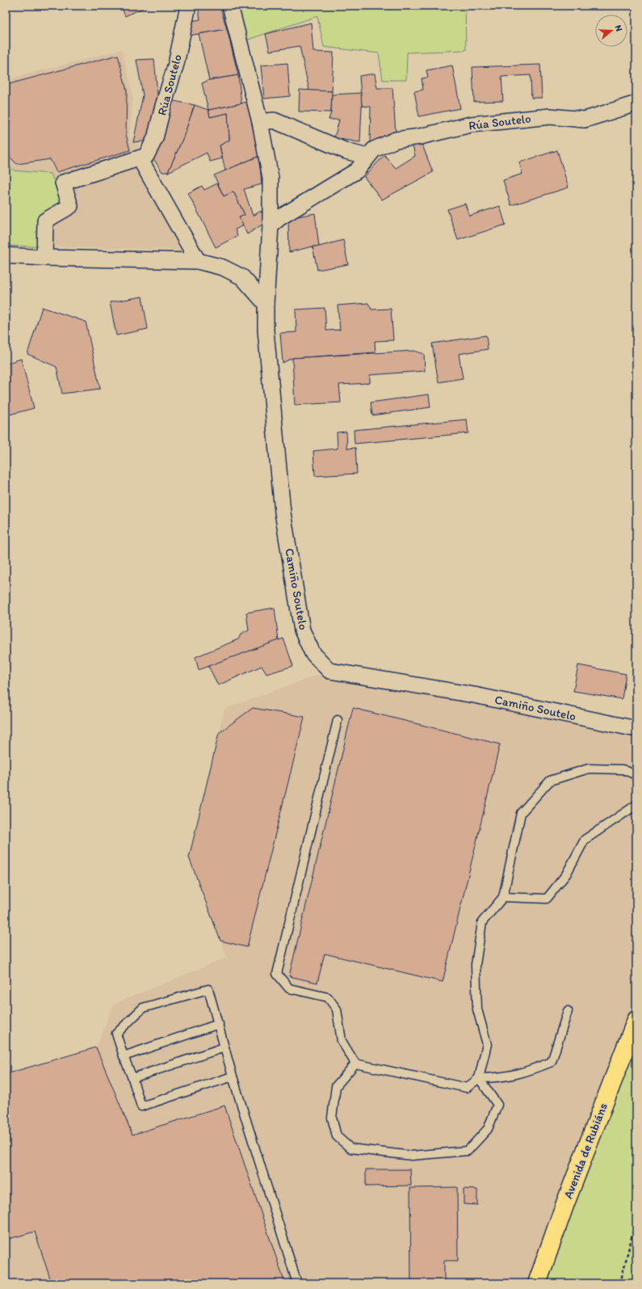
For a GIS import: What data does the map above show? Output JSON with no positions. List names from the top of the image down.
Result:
{
  "streets": {
    "main road": ["Avenida de Rubiáns"],
    "street": ["Rúa Soutelo", "Camiño Soutelo"]
  },
  "north": "right"
}
